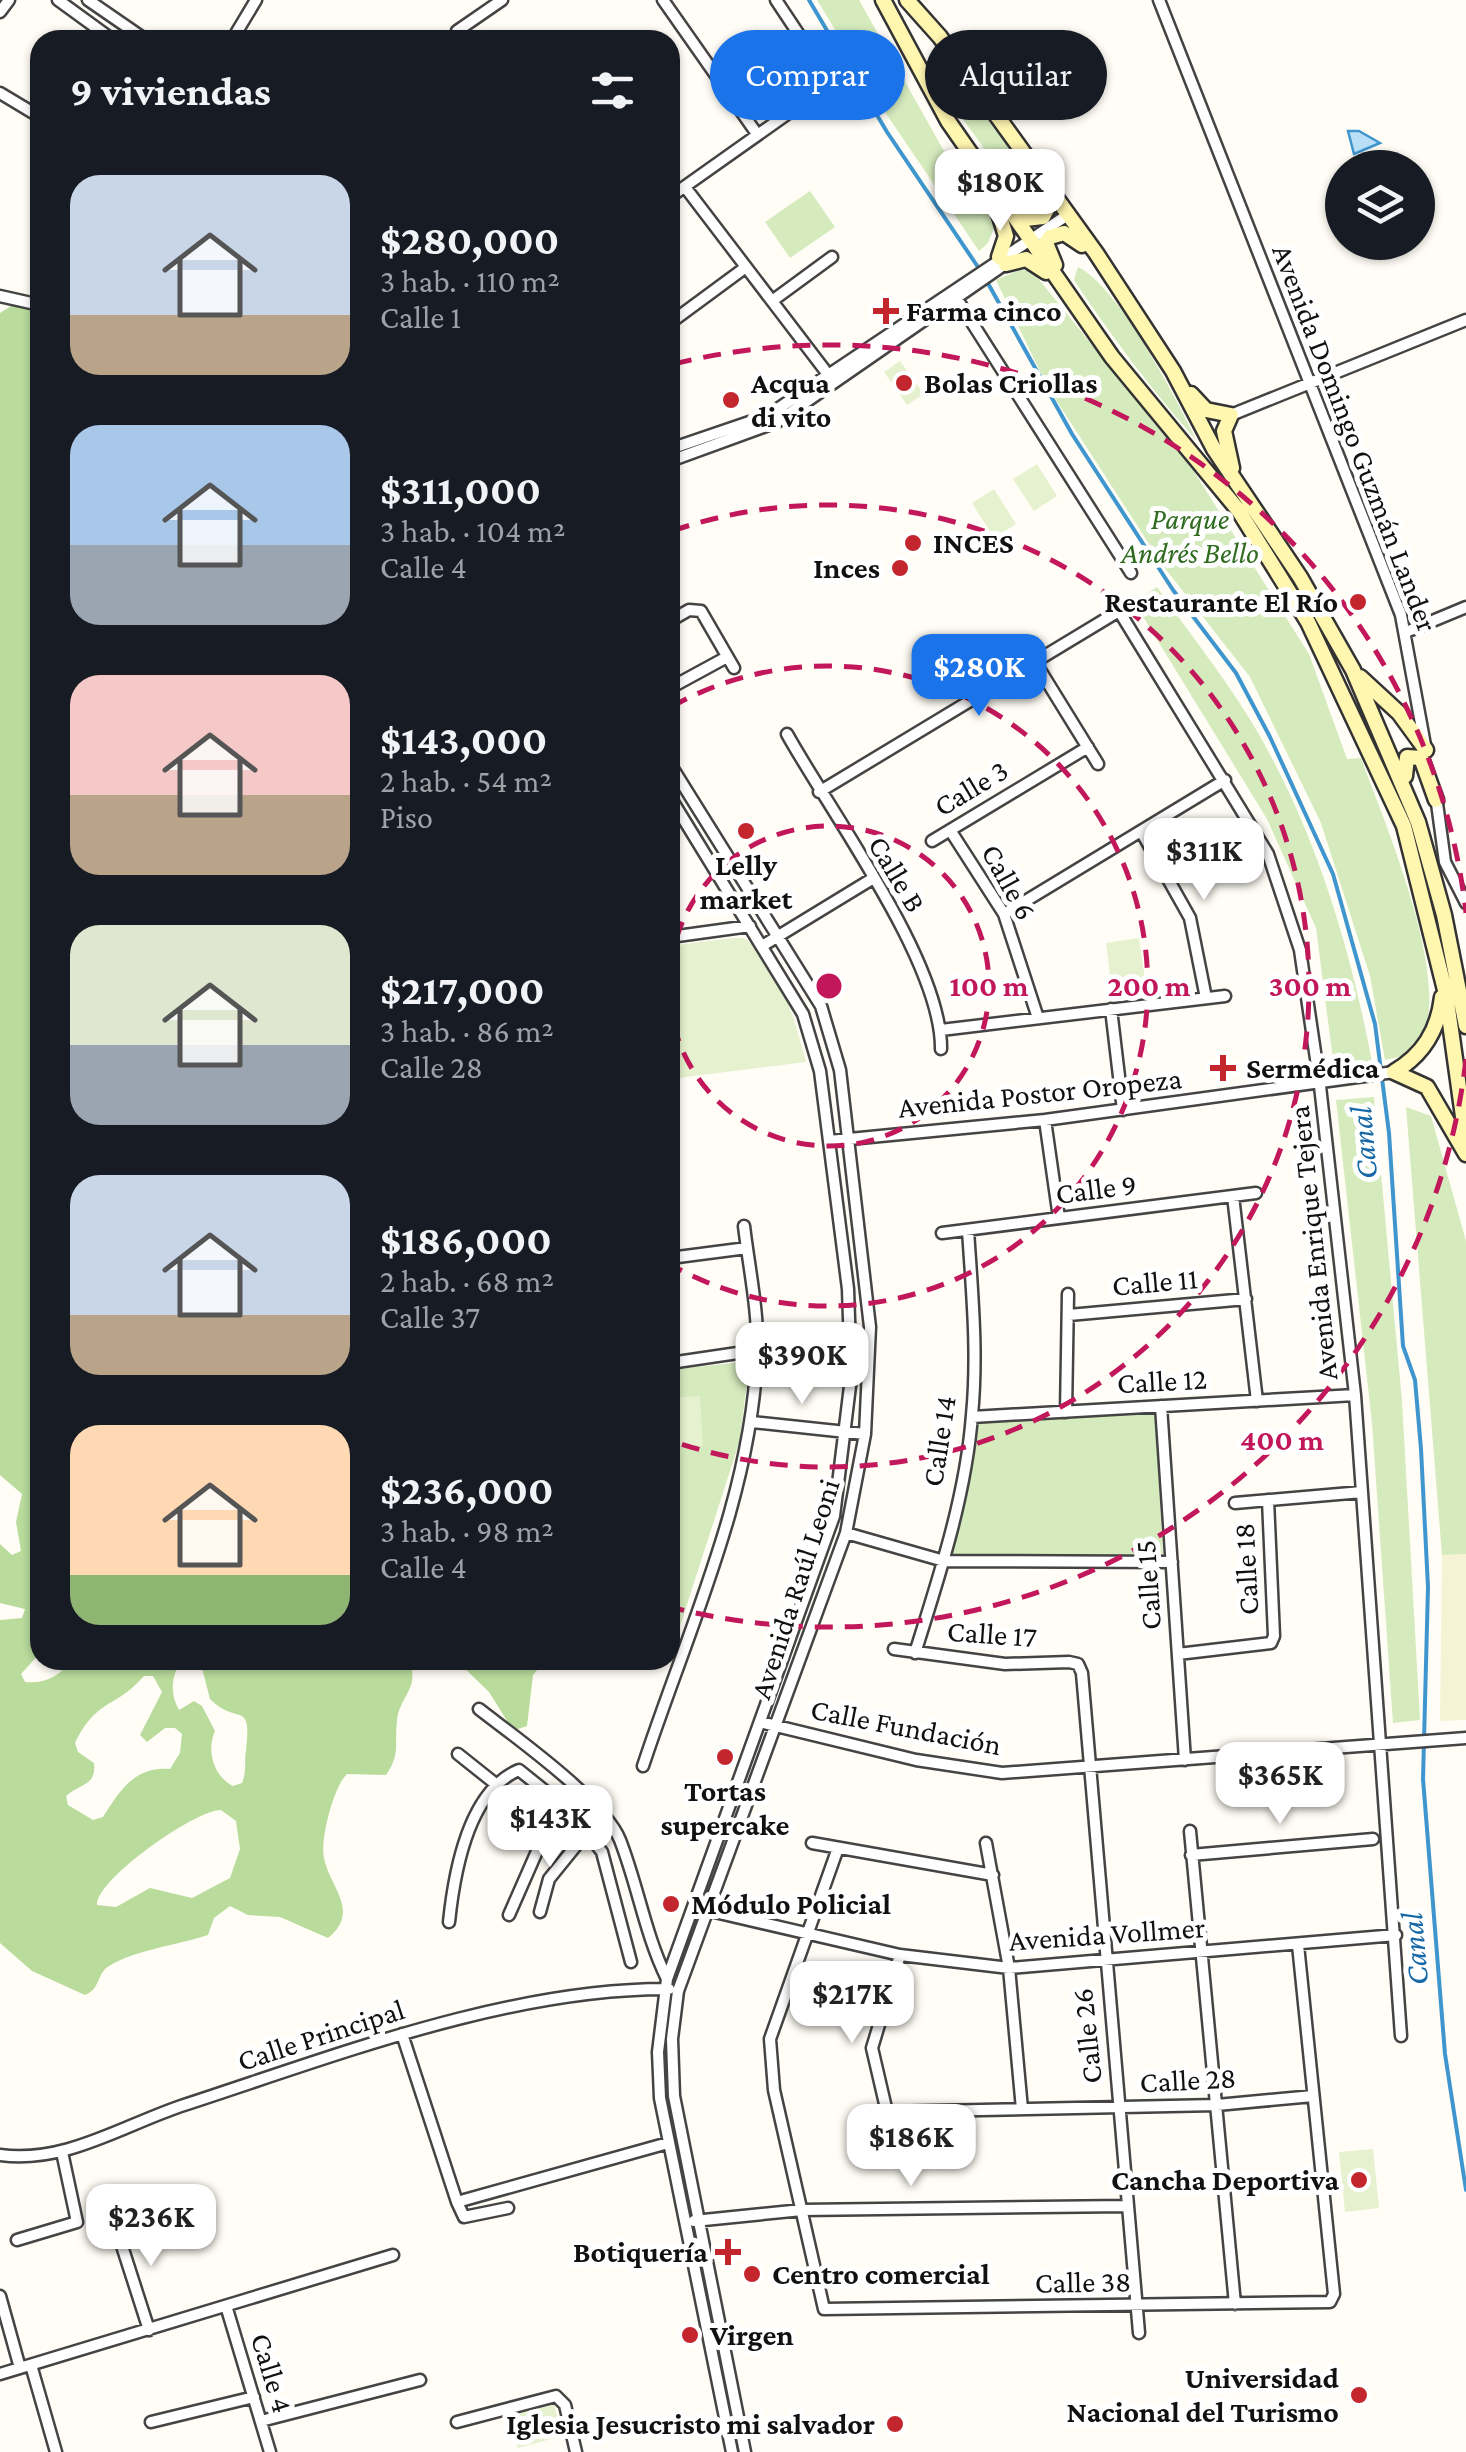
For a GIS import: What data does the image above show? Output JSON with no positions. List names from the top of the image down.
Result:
{
  "streets": {
    "street": [
      "Avenida Domingo Guzmán Lander",
      "Calle 3",
      "Calle B",
      "Calle 6",
      "Avenida Postor Oropeza",
      "Calle 9",
      "Avenida Enrique Tejera",
      "Calle 11",
      "Calle 12",
      "Calle 14",
      "Calle 18",
      "Calle 15",
      "Avenida Raúl Leoni",
      "Calle 17",
      "Calle Fundación",
      "Avenida Vollmer",
      "Calle Principal",
      "Calle 26",
      "Calle 28",
      "Calle 38",
      "Calle 4"
    ]
  },
  "crossings": [
    ["Calle 3", "Calle 6"],
    ["Avenida Postor Oropeza", "Avenida Enrique Tejera"],
    ["Avenida Postor Oropeza", "Avenida Raúl Leoni"],
    ["Calle 9", "Calle 14"],
    ["Avenida Enrique Tejera", "Calle 12"],
    ["Avenida Enrique Tejera", "Calle Fundación"],
    ["Avenida Enrique Tejera", "Avenida Vollmer"],
    ["Calle 12", "Calle 14"],
    ["Calle 12", "Calle 15"],
    ["Calle 14", "Calle 17"],
    ["Calle 18", "Calle 15"],
    ["Calle 15", "Calle Fundación"],
    ["Avenida Raúl Leoni", "Calle Fundación"],
    ["Avenida Raúl Leoni", "Avenida Vollmer"],
    ["Avenida Raúl Leoni", "Calle Principal"],
    ["Calle 17", "Calle 26"],
    ["Calle Fundación", "Calle 26"],
    ["Avenida Vollmer", "Calle 26"],
    ["Calle 26", "Calle 28"],
    ["Calle 26", "Calle 38"],
    ["Calle 28", "Calle 38"]
  ],
  "water": ["Canal"],
  "parks": ["Parque Andrés Bello"],
  "places": {
    "health": ["Farma cinco", "Sermédica", "Botiquería"],
    "other": [
      "Bolas Criollas",
      "Acqua di vito",
      "INCES",
      "Inces",
      "Restaurante El Río",
      "Lelly market",
      "Tortas supercake",
      "Módulo Policial",
      "Cancha Deportiva",
      "Centro comercial",
      "Virgen",
      "Universidad Nacional del Turismo",
      "Iglesia Jesucristo mi salvador"
    ]
  },
  "page": {
    "chip": ["Comprar", "Alquilar"],
    "heading": "9 viviendas",
    "price": [
      "$180K",
      "$280K",
      "$311K",
      "$390K",
      "$365K",
      "$143K",
      "$217K",
      "$186K",
      "$236K"
    ],
    "list": [
      {
        "name": "$280,000",
        "note": "3 hab. · 110 m² · Calle 1"
      },
      {
        "name": "$311,000",
        "note": "3 hab. · 104 m² · Calle 4"
      },
      {
        "name": "$143,000",
        "note": "2 hab. · 54 m² · Piso"
      },
      {
        "name": "$217,000",
        "note": "3 hab. · 86 m² · Calle 28"
      },
      {
        "name": "$186,000",
        "note": "2 hab. · 68 m² · Calle 37"
      },
      {
        "name": "$236,000",
        "note": "3 hab. · 98 m² · Calle 4"
      }
    ]
  },
  "rings": [
    "100 m",
    "200 m",
    "300 m",
    "400 m"
  ]
}
